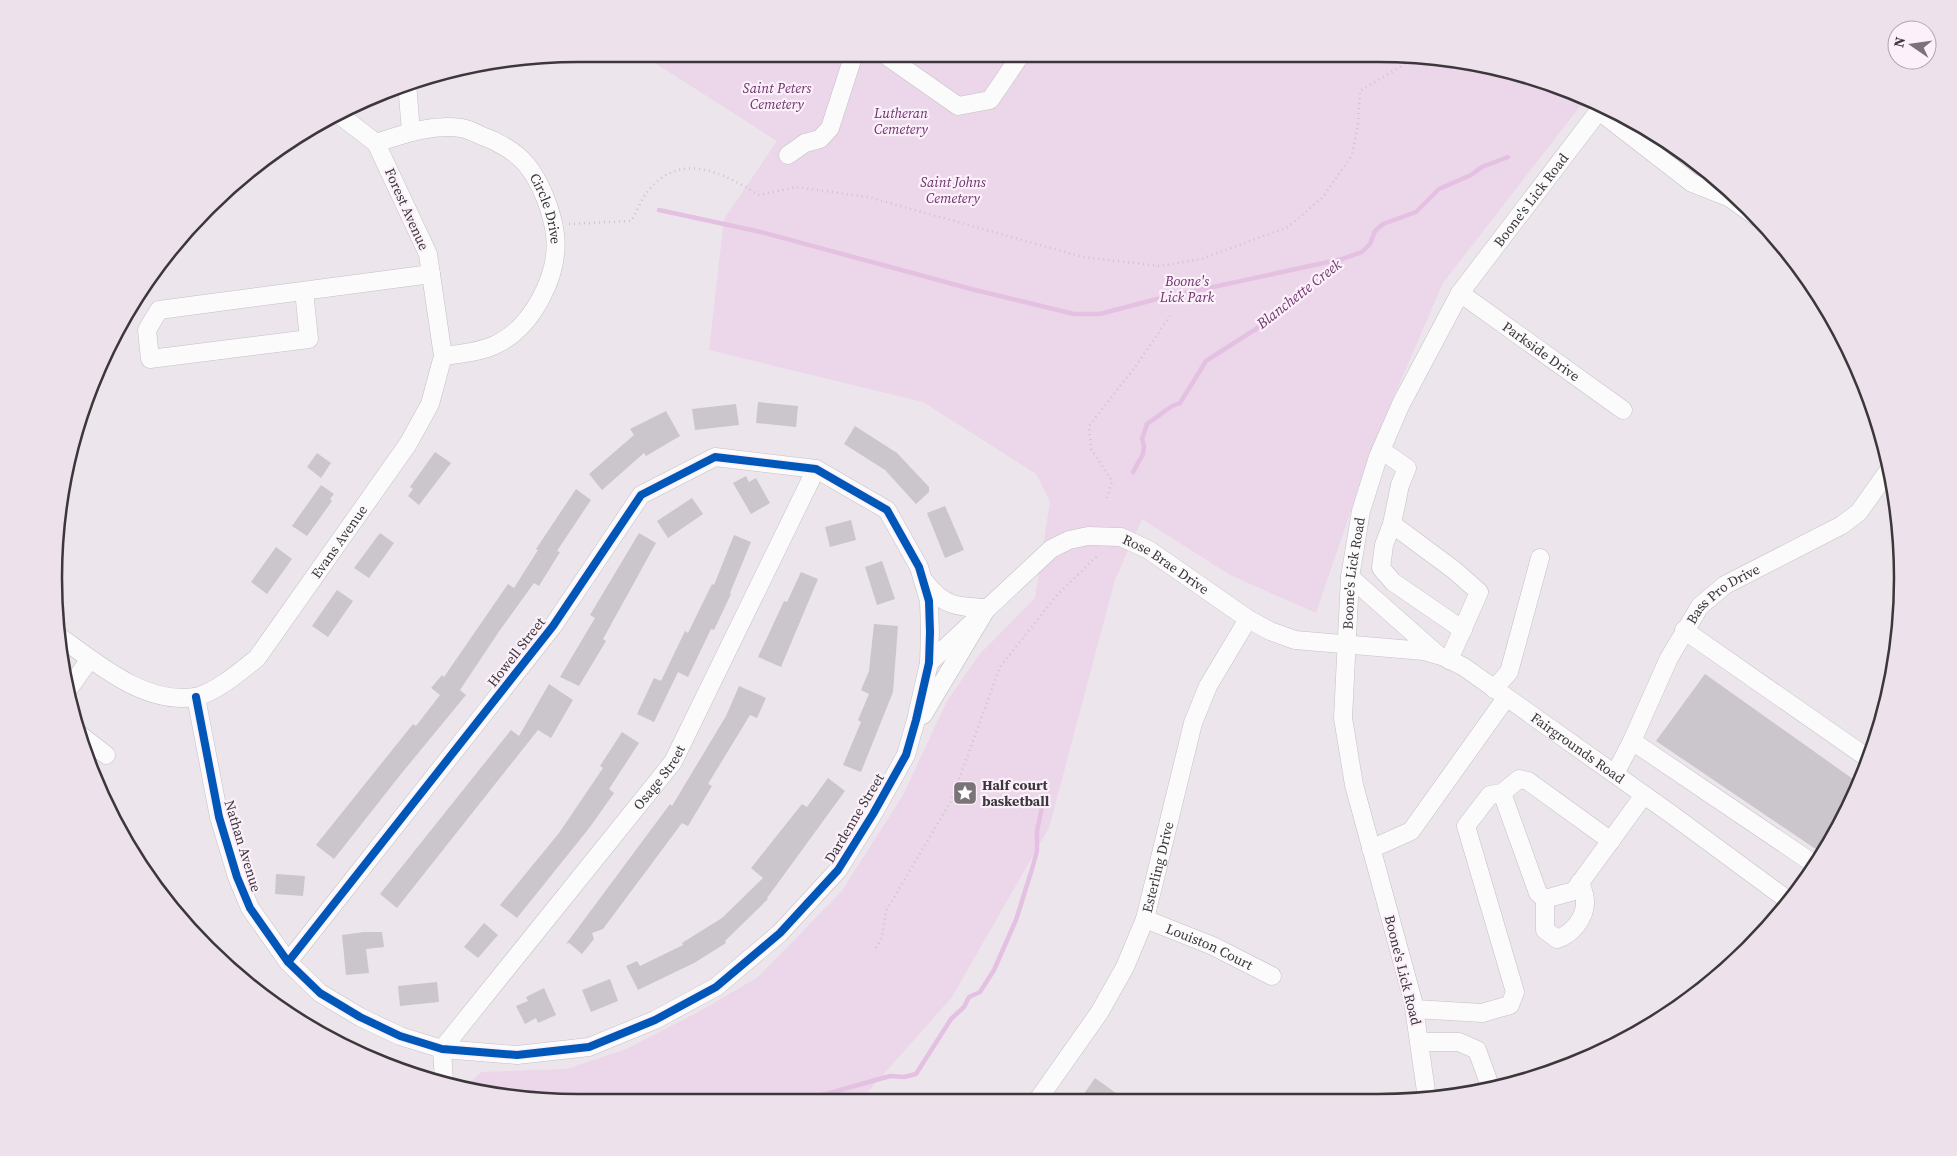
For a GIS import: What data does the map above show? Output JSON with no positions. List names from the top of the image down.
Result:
{
  "streets": {
    "street": [
      "Boone's Lick Road",
      "Forest Avenue",
      "Circle Drive",
      "Parkside Drive",
      "Evans Avenue",
      "Rose Brae Drive",
      "Bass Pro Drive",
      "Howell Street",
      "Fairgrounds Road",
      "Osage Street",
      "Dardenne Street",
      "Nathan Avenue",
      "Esterling Drive",
      "Louiston Court"
    ]
  },
  "crossings": [
    ["Boone's Lick Road", "Parkside Drive"],
    ["Boone's Lick Road", "Rose Brae Drive"],
    ["Boone's Lick Road", "Fairgrounds Road"],
    ["Forest Avenue", "Circle Drive"],
    ["Forest Avenue", "Evans Avenue"],
    ["Circle Drive", "Evans Avenue"],
    ["Evans Avenue", "Nathan Avenue"],
    ["Rose Brae Drive", "Fairgrounds Road"],
    ["Rose Brae Drive", "Dardenne Street"],
    ["Rose Brae Drive", "Esterling Drive"],
    ["Bass Pro Drive", "Fairgrounds Road"],
    ["Howell Street", "Osage Street"],
    ["Howell Street", "Dardenne Street"],
    ["Howell Street", "Nathan Avenue"],
    ["Osage Street", "Dardenne Street"],
    ["Osage Street", "Nathan Avenue"],
    ["Dardenne Street", "Nathan Avenue"],
    ["Esterling Drive", "Louiston Court"]
  ],
  "water": ["Blanchette Creek"],
  "parks": [
    "Saint Peters Cemetery",
    "Lutheran Cemetery",
    "Saint Johns Cemetery",
    "Boone's Lick Park"
  ],
  "places": {
    "place": ["Half court basketball"]
  },
  "north": "left"
}
